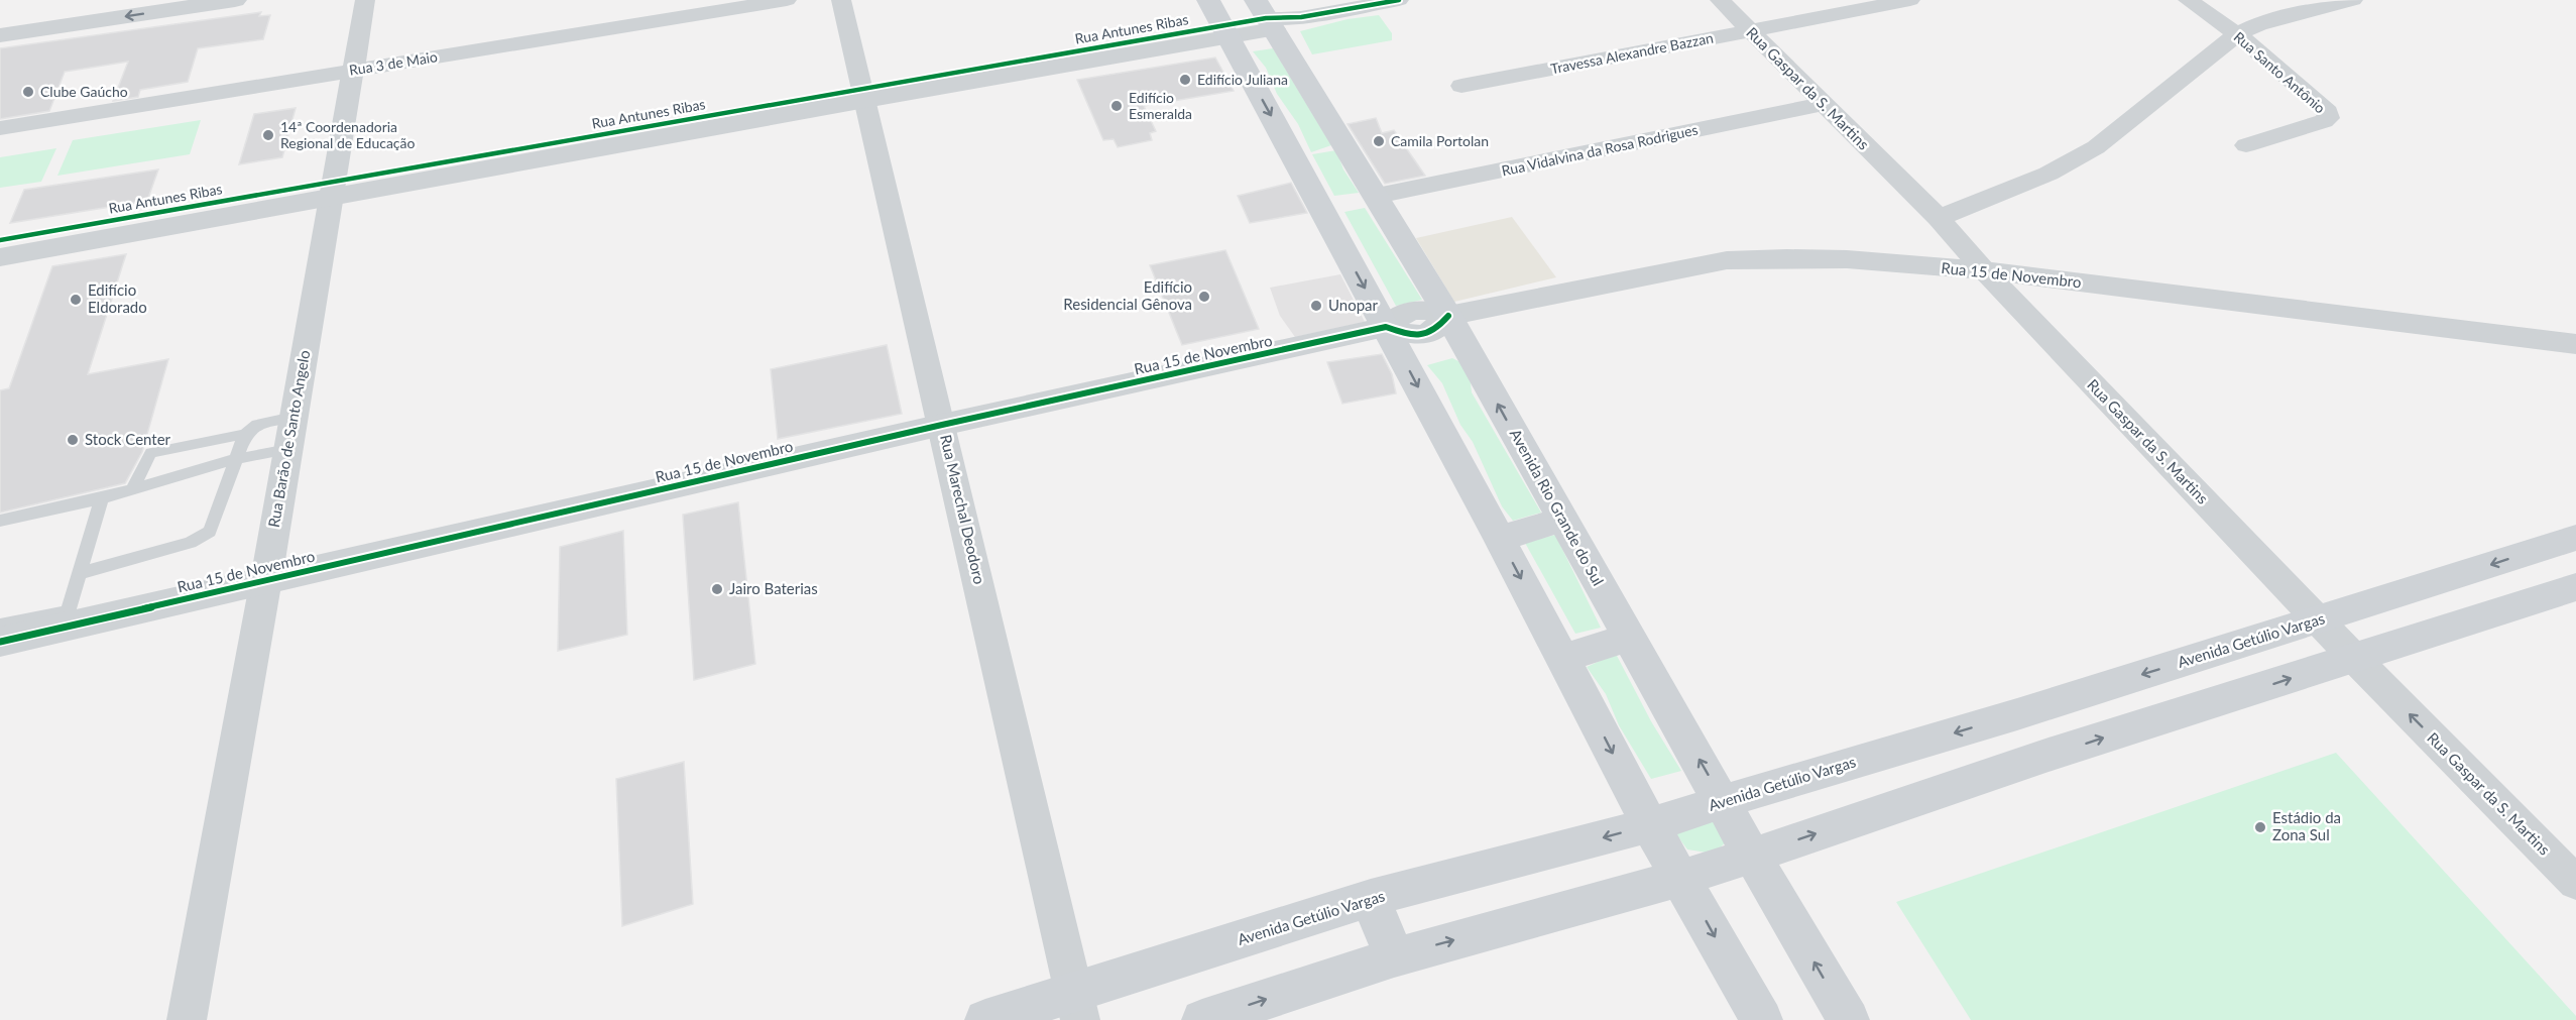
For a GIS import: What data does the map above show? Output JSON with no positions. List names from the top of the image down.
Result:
{
  "streets": {
    "main road": ["Avenida Rio Grande do Sul", "Avenida Getúlio Vargas"],
    "street": [
      "Rua Antunes Ribas",
      "Travessa Alexandre Bazzan",
      "Rua 3 de Maio",
      "Rua Santo Antônio",
      "Rua Gaspar da S. Martins",
      "Rua Vidalvina da Rosa Rodrigues",
      "Rua 15 de Novembro",
      "Rua Barão de Santo Angelo",
      "Rua Marechal Deodoro"
    ]
  },
  "crossings": [
    ["Rua Antunes Ribas", "Rua Barão de Santo Angelo"],
    ["Rua Antunes Ribas", "Avenida Rio Grande do Sul"],
    ["Rua Antunes Ribas", "Rua Marechal Deodoro"],
    ["Travessa Alexandre Bazzan", "Rua Gaspar da S. Martins"],
    ["Rua 3 de Maio", "Rua Barão de Santo Angelo"],
    ["Rua Gaspar da S. Martins", "Rua Vidalvina da Rosa Rodrigues"],
    ["Rua Gaspar da S. Martins", "Rua 15 de Novembro"],
    ["Rua Gaspar da S. Martins", "Avenida Getúlio Vargas"],
    ["Rua Vidalvina da Rosa Rodrigues", "Avenida Rio Grande do Sul"],
    ["Rua 15 de Novembro", "Rua Barão de Santo Angelo"],
    ["Rua 15 de Novembro", "Avenida Rio Grande do Sul"],
    ["Rua 15 de Novembro", "Rua Marechal Deodoro"],
    ["Avenida Rio Grande do Sul", "Avenida Getúlio Vargas"],
    ["Rua Marechal Deodoro", "Avenida Getúlio Vargas"]
  ],
  "places": [
    "Edifício Juliana",
    "Clube Gaúcho",
    "Edifício Esmeralda",
    "14ª Coordenadoria Regional de Educação",
    "Camila Portolan",
    "Edifício Residencial Gênova",
    "Edifício Eldorado",
    "Unopar",
    "Stock Center",
    "Jairo Baterias",
    "Estádio da Zona Sul"
  ]
}
